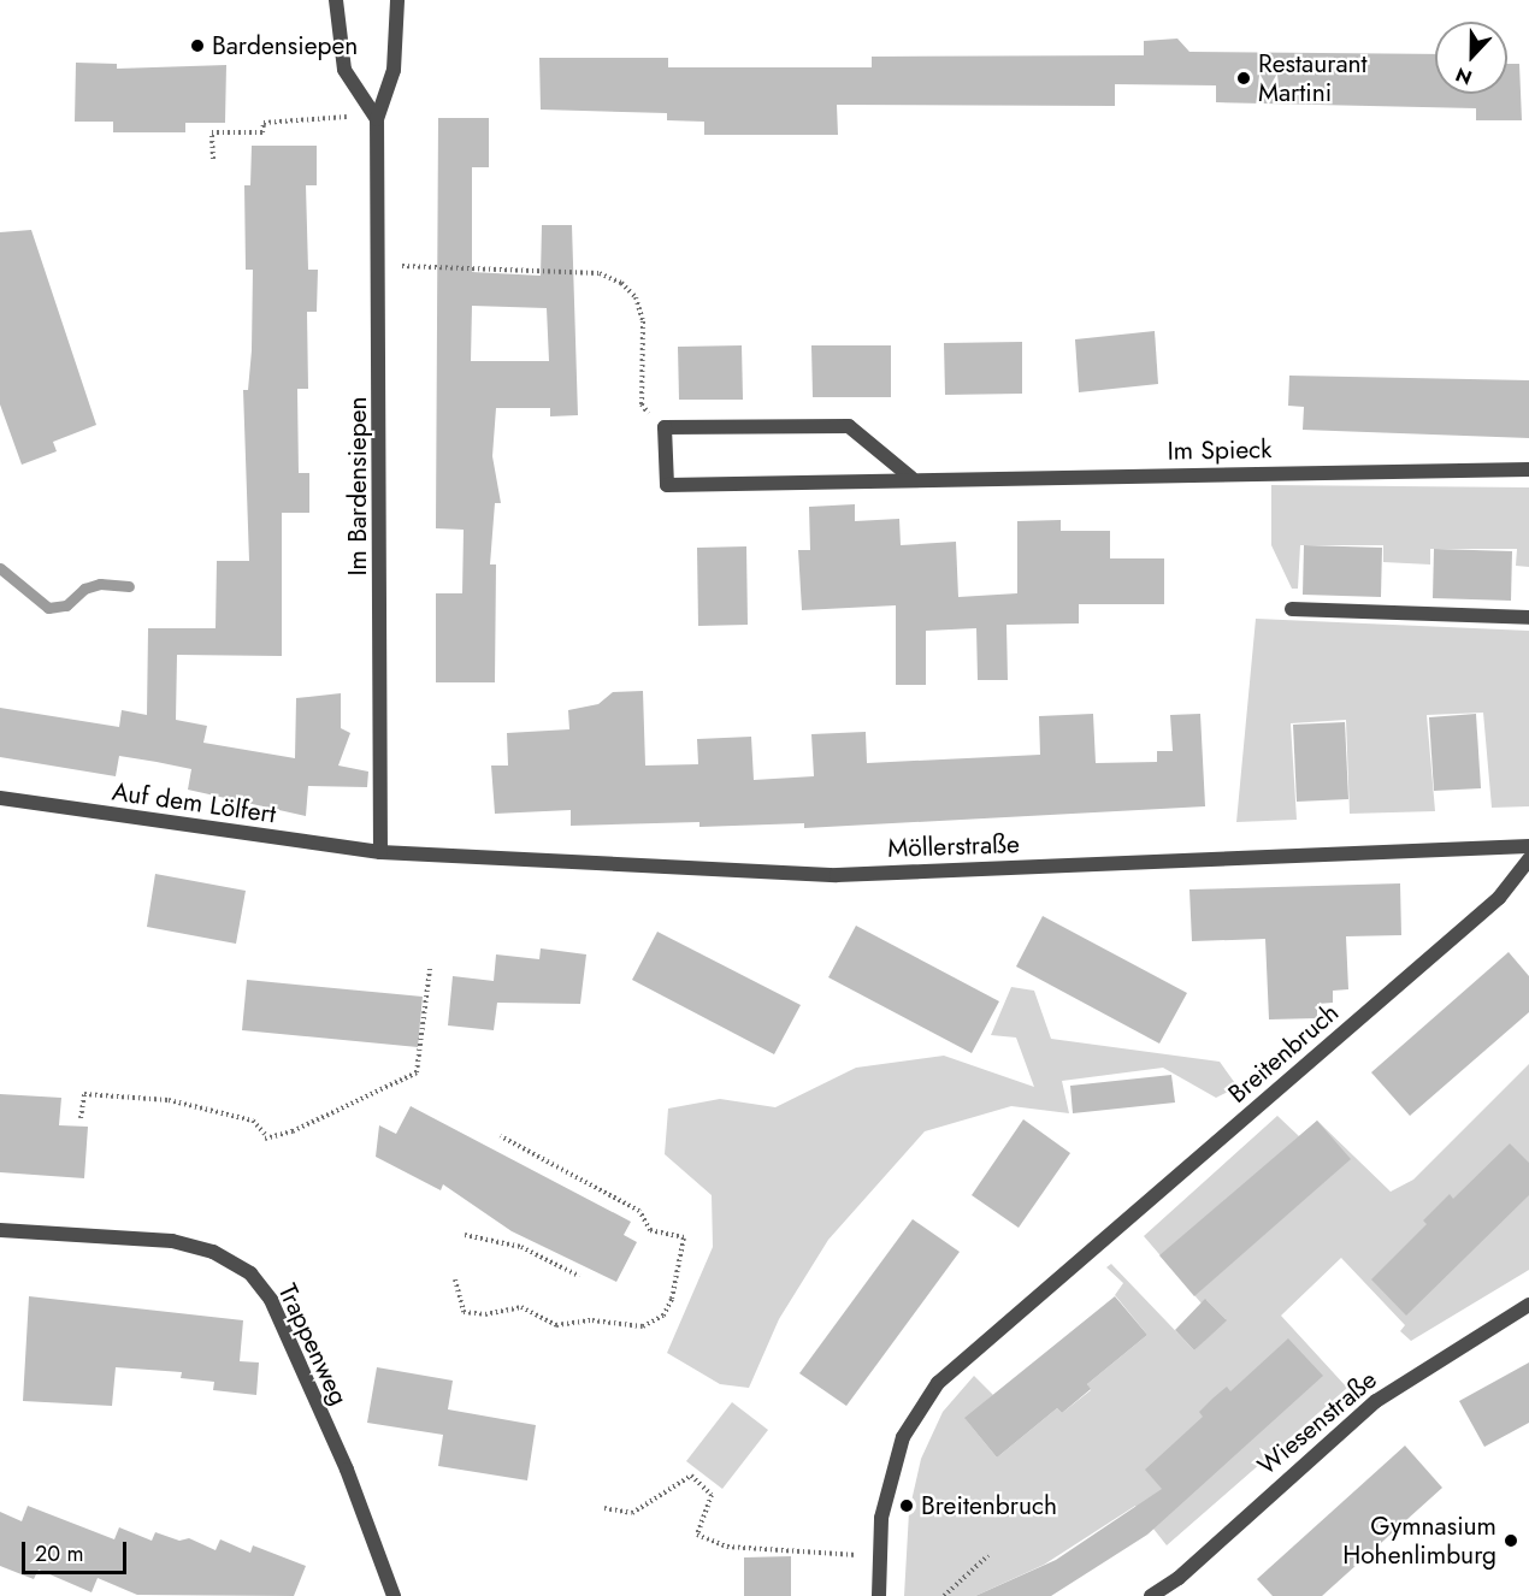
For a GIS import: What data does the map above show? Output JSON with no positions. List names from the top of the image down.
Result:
{
  "streets": {
    "street": [
      "Im Spieck",
      "Im Bardensiepen",
      "Auf dem Lölfert",
      "Möllerstraße",
      "Breitenbruch",
      "Trappenweg",
      "Wiesenstraße"
    ]
  },
  "crossings": [
    ["Im Bardensiepen", "Auf dem Lölfert"],
    ["Im Bardensiepen", "Möllerstraße"],
    ["Auf dem Lölfert", "Möllerstraße"]
  ],
  "places": [
    "Bardensiepen",
    "Restaurant Martini",
    "Breitenbruch",
    "Gymnasium Hohenlimburg"
  ],
  "scale_bar": "20 m",
  "north": "bottom"
}
